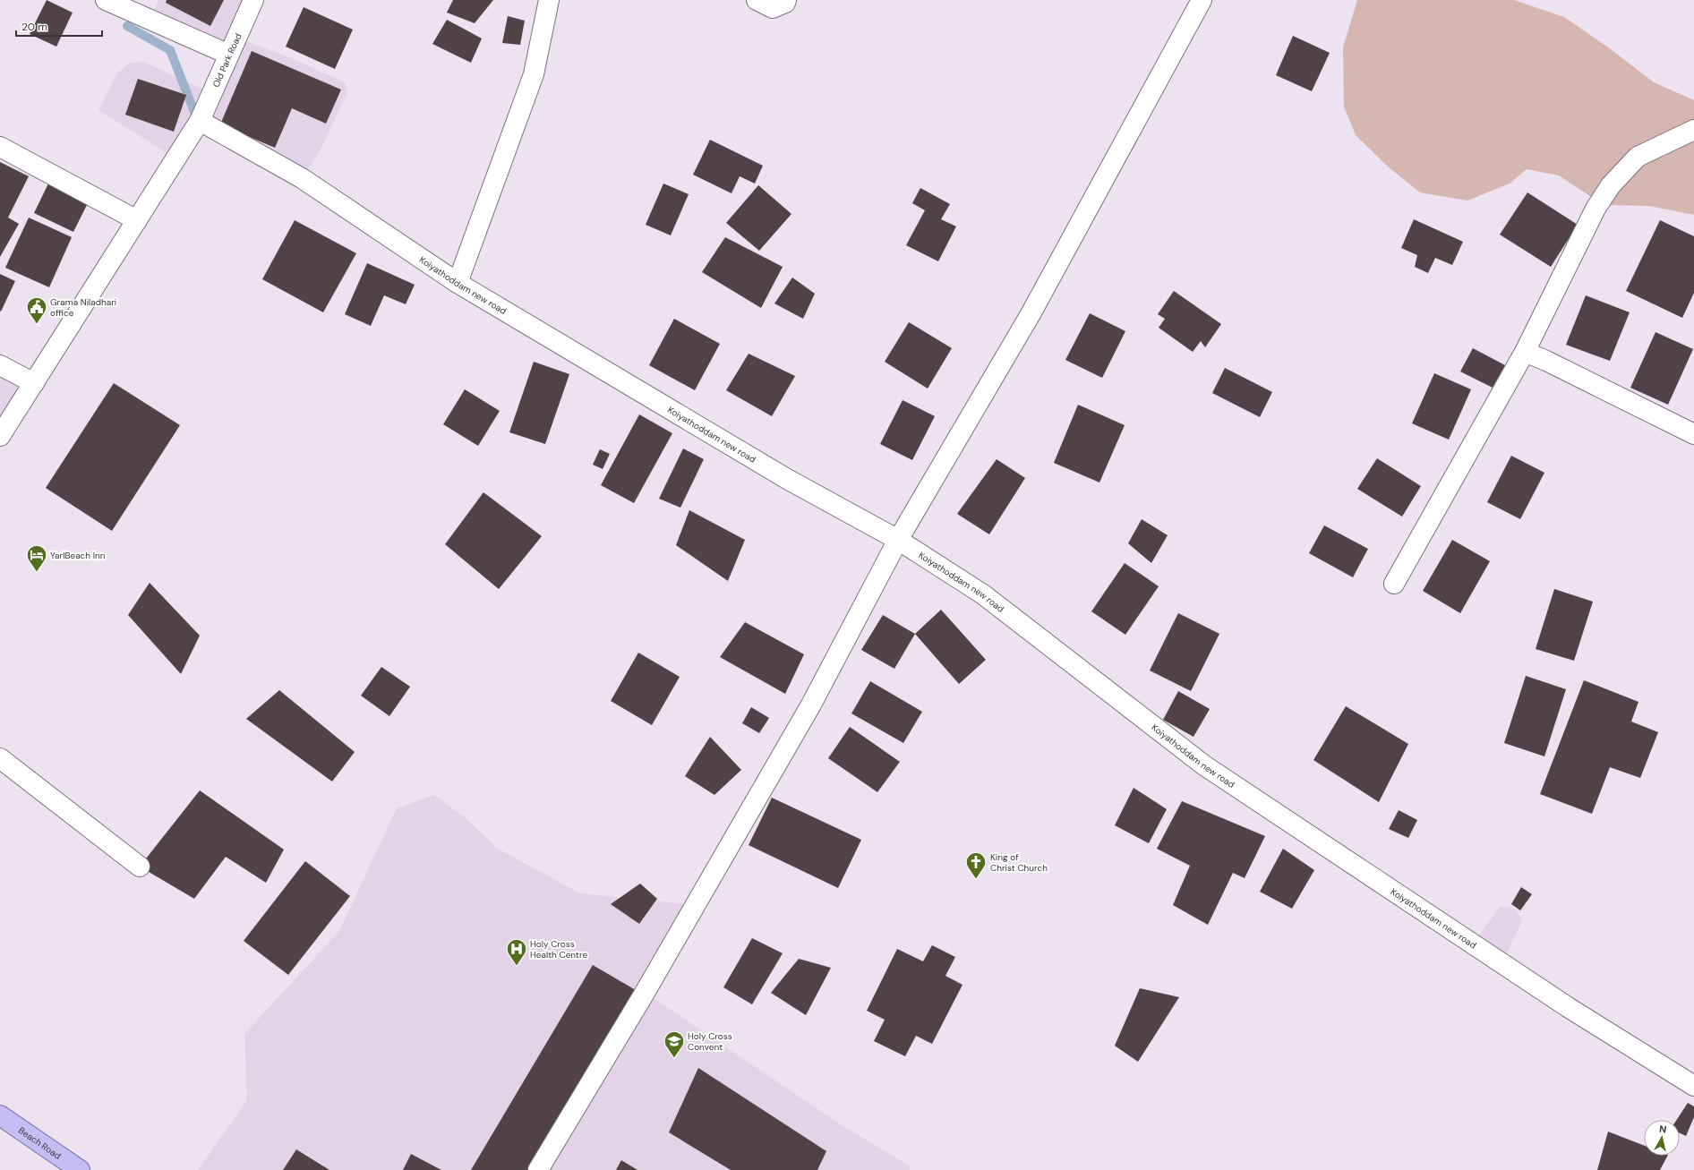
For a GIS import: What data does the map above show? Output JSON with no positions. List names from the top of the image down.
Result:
{
  "streets": {
    "main road": ["Beach Road"],
    "street": ["Old Park Road", "Koiyathoddam new road"]
  },
  "crossings": [
    ["Old Park Road", "Koiyathoddam new road"]
  ],
  "places": {
    "public building": ["Grama Niladhari office"],
    "hotel": ["YarlBeach Inn"],
    "church": ["King of Christ Church"],
    "hospital": ["Holy Cross Health Centre"],
    "school or university": ["Holy Cross Convent"]
  },
  "scale_bar": "20 m",
  "north": "top"
}
